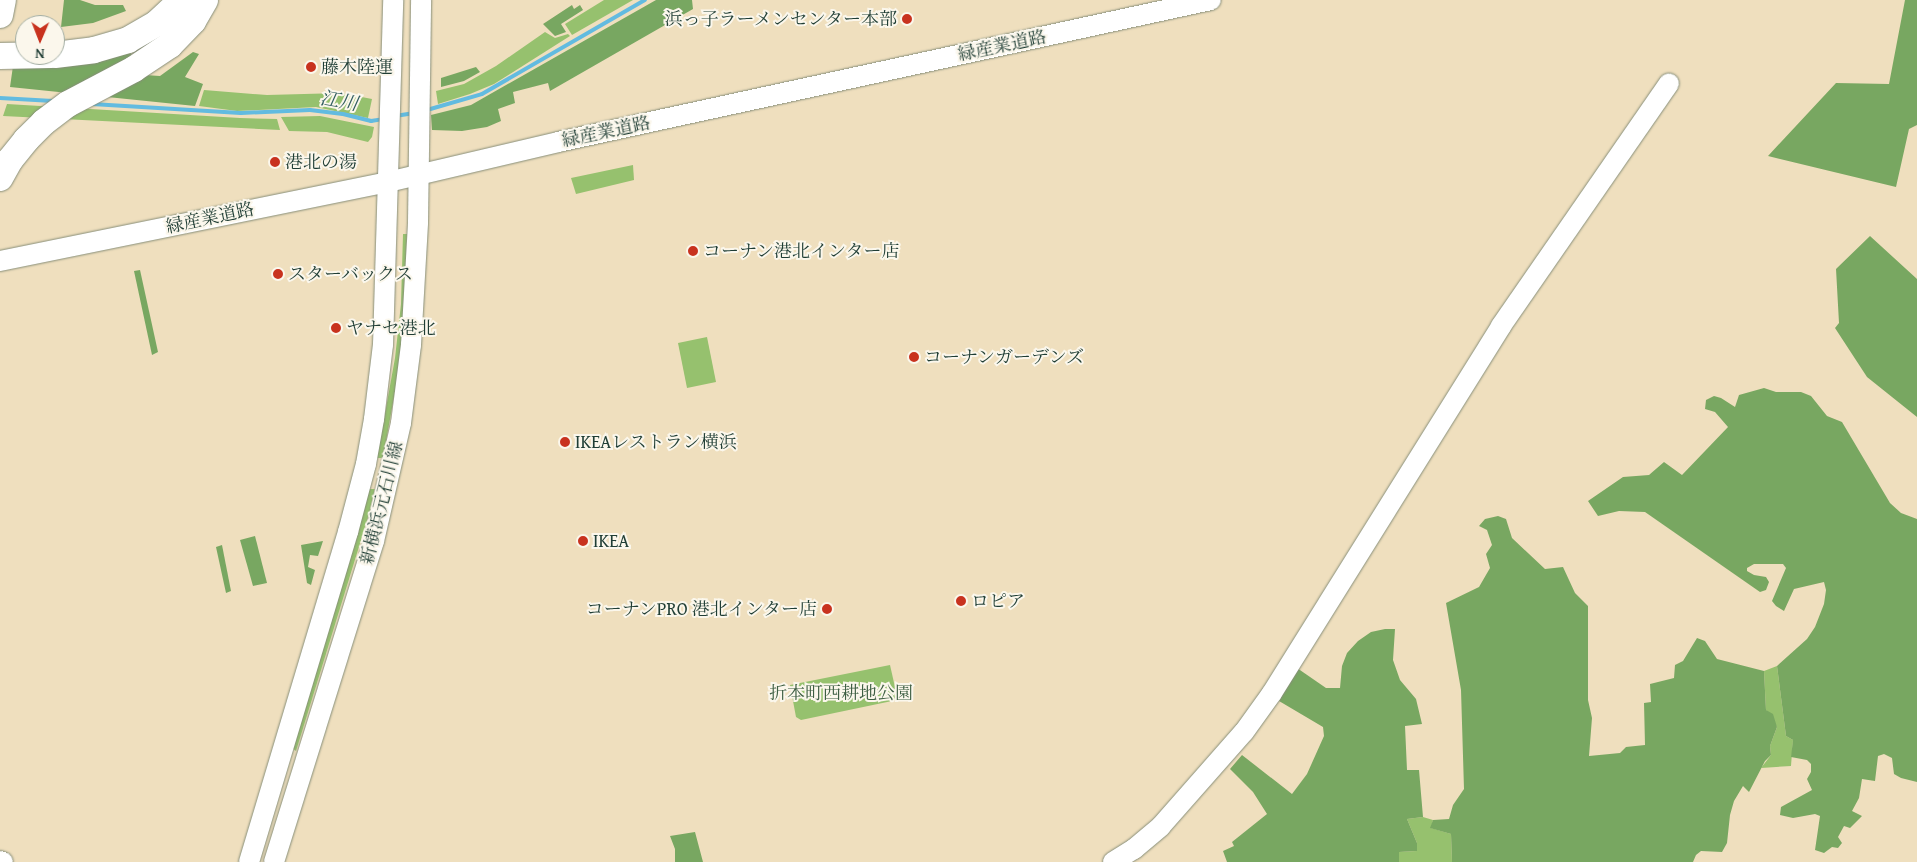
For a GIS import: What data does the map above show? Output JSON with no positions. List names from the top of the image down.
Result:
{
  "streets": {
    "street": ["緑産業道路", "新横浜元石川線"]
  },
  "crossings": [
    ["緑産業道路", "新横浜元石川線"]
  ],
  "water": ["江川"],
  "parks": ["折本町西耕地公園"],
  "places": [
    "浜っ子ラーメンセンター本部",
    "藤木陸運",
    "港北の湯",
    "コーナン港北インター店",
    "スターバックス",
    "ヤナセ港北",
    "コーナンガーデンズ",
    "IKEAレストラン横浜",
    "IKEA",
    "ロピア",
    "コーナンPRO 港北インター店"
  ],
  "north": "bottom"
}
